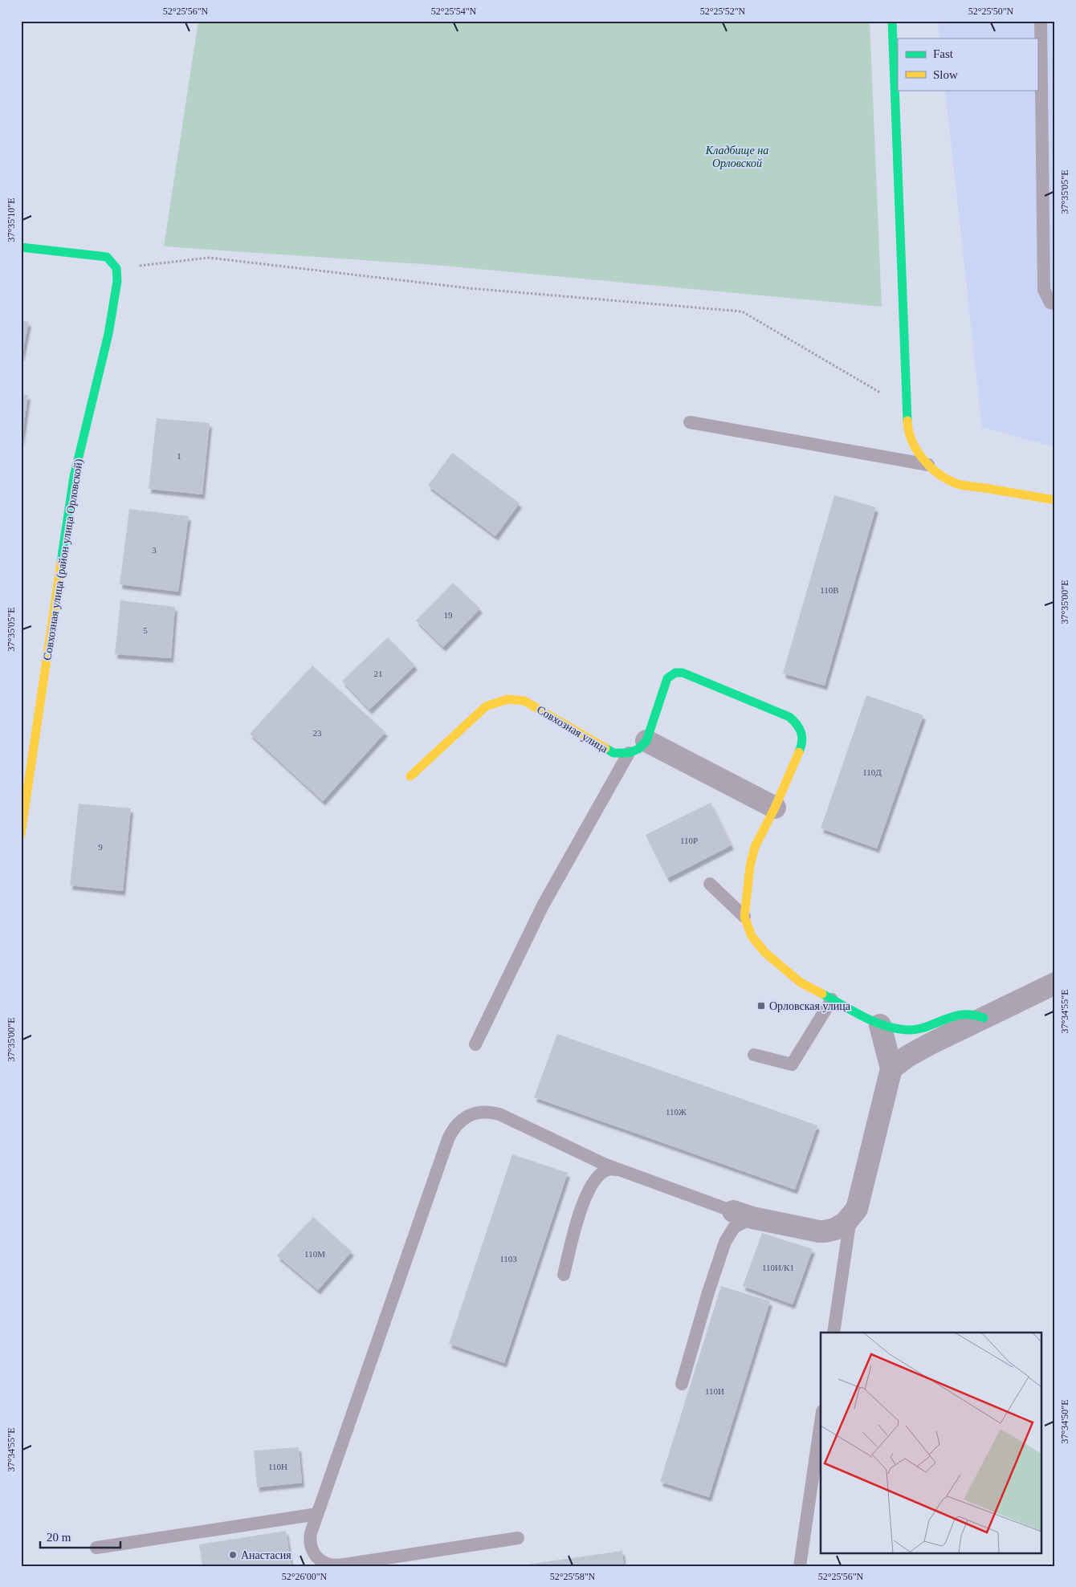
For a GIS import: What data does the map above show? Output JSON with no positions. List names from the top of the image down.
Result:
{
  "streets": {
    "street": ["Совхозная улица (район улица Орловской)", "Совхозная улица"]
  },
  "parks": ["Кладбище на Орловской"],
  "places": {
    "transit": ["Орловская улица"],
    "other": ["Анастасия"]
  },
  "house_numbers": [
    "1",
    "3",
    "110В",
    "19",
    "5",
    "21",
    "23",
    "110Д",
    "110Р",
    "9",
    "110Ж",
    "110М",
    "110З",
    "110И/К1",
    "110И",
    "110Н"
  ],
  "legend": ["Fast", "Slow"],
  "scale_bar": "20 m",
  "coordinates": [
    "52°25'56\"N",
    "52°25'54\"N",
    "52°25'52\"N",
    "52°25'50\"N",
    "37°35'05\"E",
    "37°35'10\"E",
    "37°35'00\"E",
    "37°34'55\"E",
    "37°34'50\"E",
    "52°26'00\"N",
    "52°25'58\"N"
  ]
}
